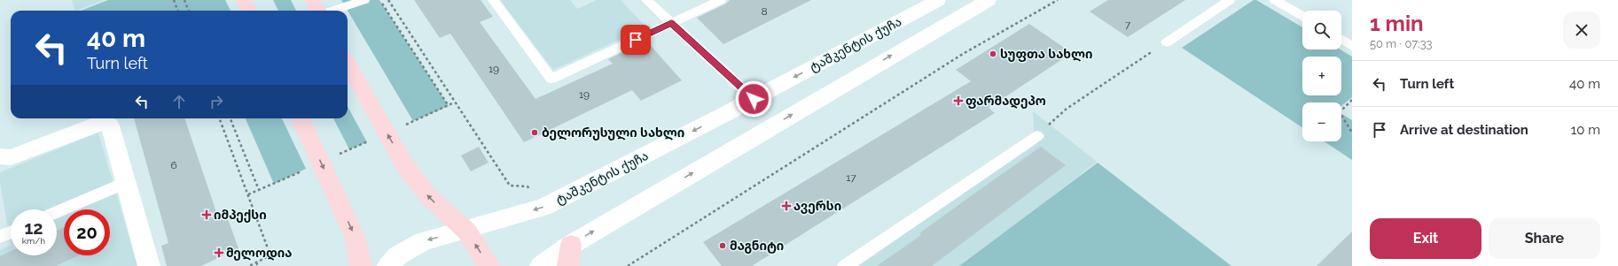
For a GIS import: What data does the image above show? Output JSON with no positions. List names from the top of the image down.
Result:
{
  "streets": {
    "main road": ["ტაშკენტის ქუჩა"]
  },
  "places": {
    "other": ["სუფთა სახლი", "ბელორუსული სახლი", "მაგნიტი"],
    "health": [
      "ფარმადეპო",
      "ავერსი",
      "იმპექსი",
      "მელოდია"
    ]
  },
  "house_numbers": [
    "8",
    "7",
    "19",
    "19",
    "6",
    "17"
  ],
  "page": {
    "heading": ["1 min", "50 m · 07:33"],
    "map_buttons": ["+", "−"],
    "turn": ["40 m", "Turn left"],
    "list": [
      {
        "name": "Turn left",
        "value": "40 m"
      },
      {
        "name": "Arrive at destination",
        "value": "10 m"
      }
    ],
    "speed": "12 km/h",
    "limit": "20",
    "buttons": ["Exit", "Share"]
  }
}
